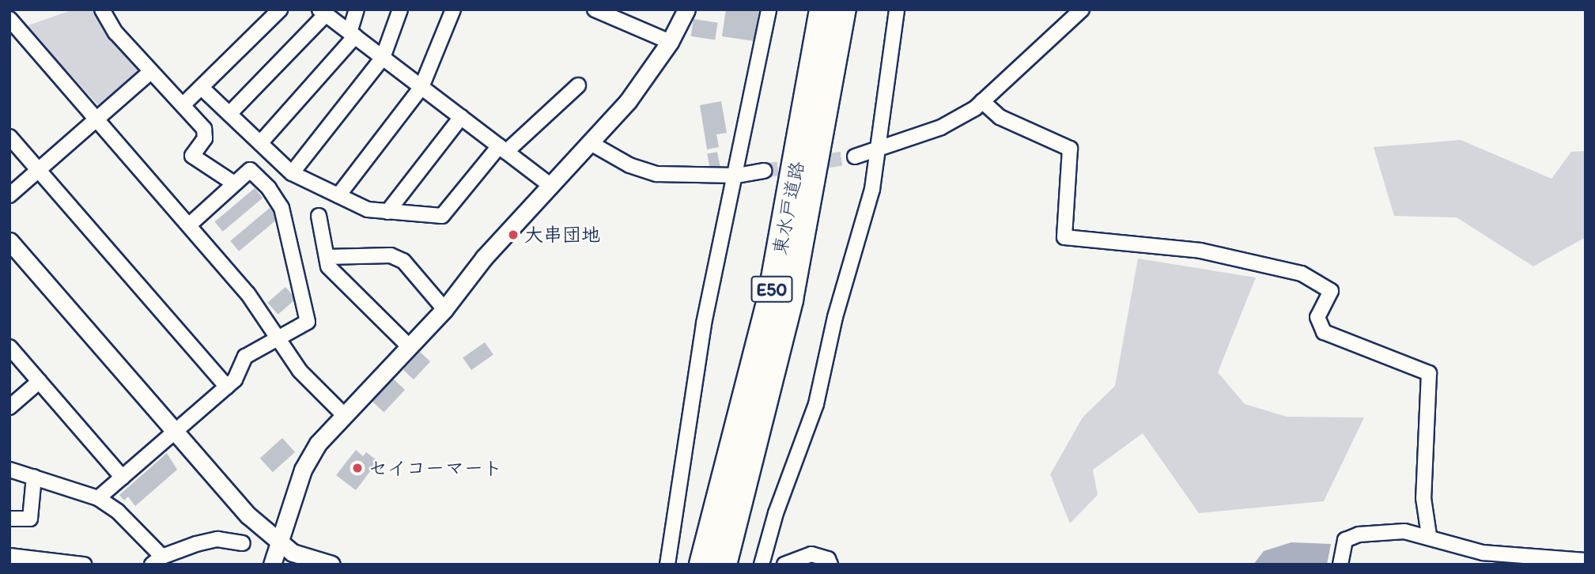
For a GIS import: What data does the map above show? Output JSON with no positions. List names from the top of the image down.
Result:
{
  "streets": {
    "highway": ["東水戸道路", "E50"]
  },
  "places": ["大串団地", "セイコーマート"]
}
